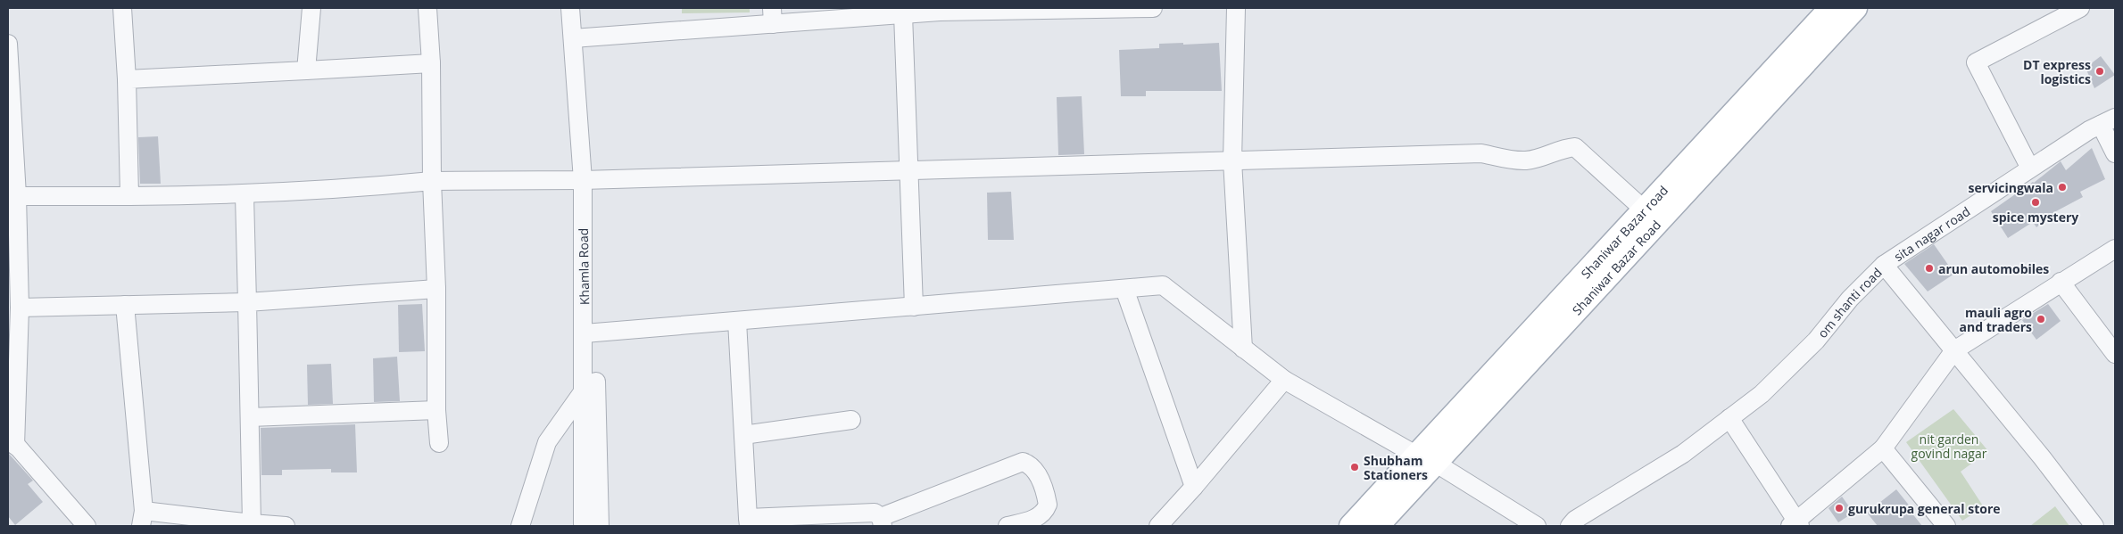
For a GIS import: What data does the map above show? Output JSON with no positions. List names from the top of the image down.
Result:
{
  "streets": {
    "main road": ["Shaniwar Bazar road", "Shaniwar Bazar Road"],
    "street": ["sita nagar road", "Khamla Road", "om shanti road"]
  },
  "crossings": [
    ["Shaniwar Bazar road", "Shaniwar Bazar Road"],
    ["sita nagar road", "om shanti road"]
  ],
  "parks": ["nit garden govind nagar"],
  "places": [
    "DT express logistics",
    "servicingwala",
    "spice mystery",
    "arun automobiles",
    "mauli agro and traders",
    "Shubham Stationers",
    "gurukrupa general store"
  ]
}
